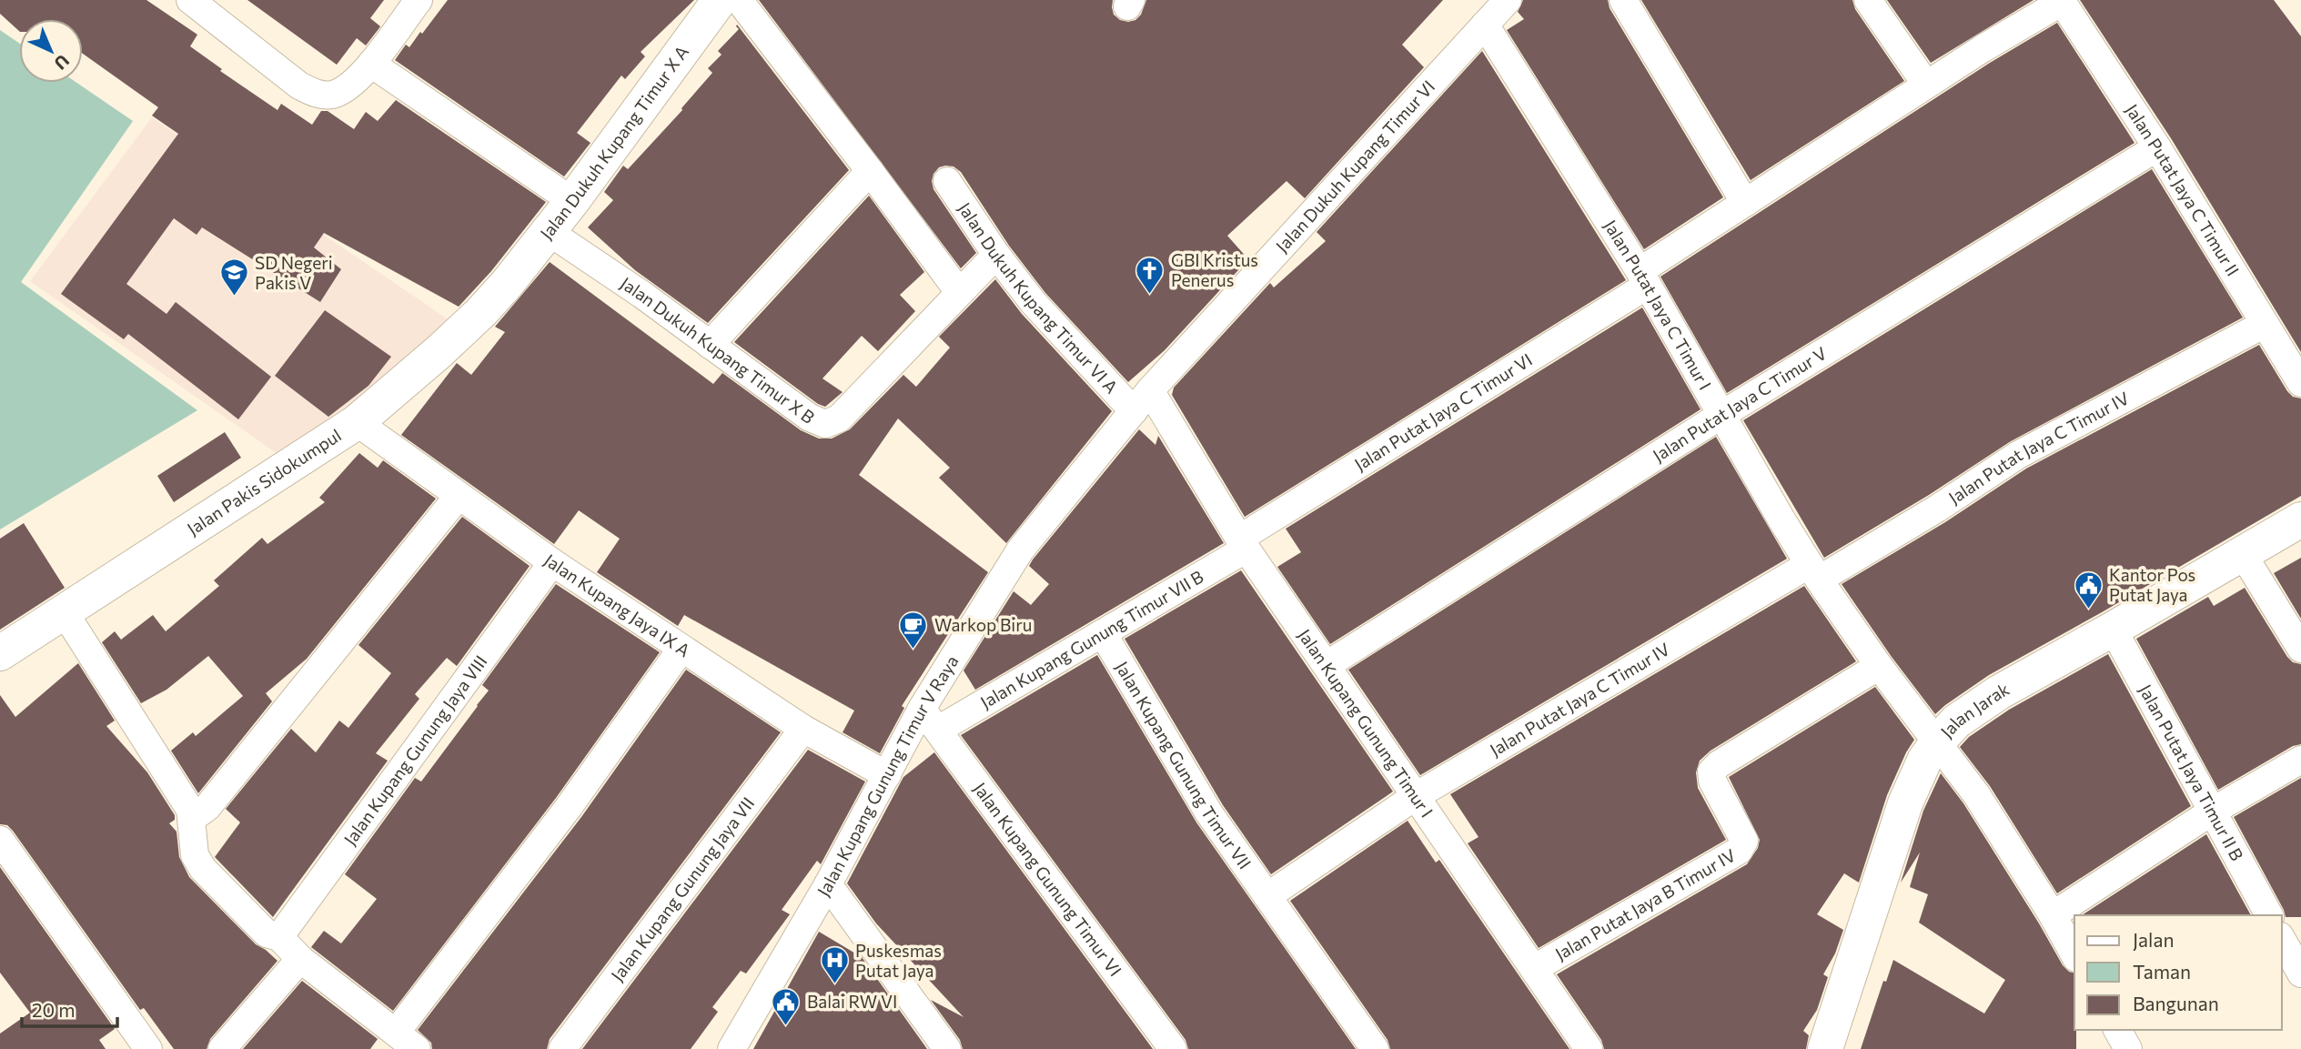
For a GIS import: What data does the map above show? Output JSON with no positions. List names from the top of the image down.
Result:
{
  "streets": {
    "street": [
      "Jalan Dukuh Kupang Timur X A",
      "Jalan Dukuh Kupang Timur VI",
      "Jalan Putat Jaya C Timur II",
      "Jalan Dukuh Kupang Timur VI A",
      "Jalan Putat Jaya C Timur I",
      "Jalan Dukuh Kupang Timur X B",
      "Jalan Putat Jaya C Timur V",
      "Jalan Putat Jaya C Timur VI",
      "Jalan Putat Jaya C Timur IV",
      "Jalan Pakis Sidokumpul",
      "Jalan Kupang Jaya IX A",
      "Jalan Kupang Gunung Timur VII B",
      "Jalan Jarak",
      "Jalan Kupang Gunung Timur I",
      "Jalan Kupang Gunung Jaya VIII",
      "Jalan Kupang Gunung Timur VII",
      "Jalan Putat Jaya Timur II B",
      "Jalan Kupang Gunung Timur V Raya",
      "Jalan Kupang Gunung Timur VI",
      "Jalan Kupang Gunung Jaya VII",
      "Jalan Putat Jaya B Timur IV"
    ]
  },
  "crossings": [
    ["Jalan Dukuh Kupang Timur X A", "Jalan Dukuh Kupang Timur X B"],
    ["Jalan Dukuh Kupang Timur X A", "Jalan Pakis Sidokumpul"],
    ["Jalan Dukuh Kupang Timur VI", "Jalan Dukuh Kupang Timur VI A"],
    ["Jalan Dukuh Kupang Timur VI", "Jalan Putat Jaya C Timur I"],
    ["Jalan Dukuh Kupang Timur VI", "Jalan Kupang Gunung Timur I"],
    ["Jalan Dukuh Kupang Timur VI", "Jalan Kupang Gunung Timur V Raya"],
    ["Jalan Putat Jaya C Timur II", "Jalan Putat Jaya C Timur V"],
    ["Jalan Putat Jaya C Timur II", "Jalan Putat Jaya C Timur VI"],
    ["Jalan Putat Jaya C Timur II", "Jalan Putat Jaya C Timur IV"],
    ["Jalan Dukuh Kupang Timur VI A", "Jalan Dukuh Kupang Timur X B"],
    ["Jalan Dukuh Kupang Timur VI A", "Jalan Kupang Gunung Timur I"],
    ["Jalan Dukuh Kupang Timur VI A", "Jalan Kupang Gunung Timur V Raya"],
    ["Jalan Putat Jaya C Timur I", "Jalan Putat Jaya C Timur V"],
    ["Jalan Putat Jaya C Timur I", "Jalan Putat Jaya C Timur VI"],
    ["Jalan Putat Jaya C Timur I", "Jalan Putat Jaya C Timur IV"],
    ["Jalan Putat Jaya C Timur I", "Jalan Jarak"],
    ["Jalan Putat Jaya C Timur I", "Jalan Putat Jaya B Timur IV"],
    ["Jalan Putat Jaya C Timur V", "Jalan Kupang Gunung Timur I"],
    ["Jalan Putat Jaya C Timur VI", "Jalan Kupang Gunung Timur VII B"],
    ["Jalan Putat Jaya C Timur VI", "Jalan Kupang Gunung Timur I"],
    ["Jalan Putat Jaya C Timur IV", "Jalan Kupang Gunung Timur I"],
    ["Jalan Pakis Sidokumpul", "Jalan Kupang Jaya IX A"],
    ["Jalan Kupang Jaya IX A", "Jalan Kupang Gunung Jaya VIII"],
    ["Jalan Kupang Jaya IX A", "Jalan Kupang Gunung Timur V Raya"],
    ["Jalan Kupang Jaya IX A", "Jalan Kupang Gunung Jaya VII"],
    ["Jalan Kupang Gunung Timur VII B", "Jalan Kupang Gunung Timur I"],
    ["Jalan Kupang Gunung Timur VII B", "Jalan Kupang Gunung Timur VII"],
    ["Jalan Kupang Gunung Timur VII B", "Jalan Kupang Gunung Timur VI"],
    ["Jalan Jarak", "Jalan Putat Jaya Timur II B"],
    ["Jalan Kupang Gunung Timur I", "Jalan Kupang Gunung Timur V Raya"],
    ["Jalan Kupang Gunung Timur I", "Jalan Putat Jaya B Timur IV"],
    ["Jalan Kupang Gunung Timur V Raya", "Jalan Kupang Gunung Timur VI"]
  ],
  "places": {
    "church": ["GBI Kristus Penerus"],
    "school or university": ["SD Negeri Pakis V"],
    "public building": ["Kantor Pos Putat Jaya", "Balai RW VI"],
    "cafe": ["Warkop Biru"],
    "hospital": ["Puskesmas Putat Jaya"]
  },
  "legend": ["Jalan", "Taman", "Bangunan"],
  "scale_bar": "20 m",
  "north": "bottom right"
}
